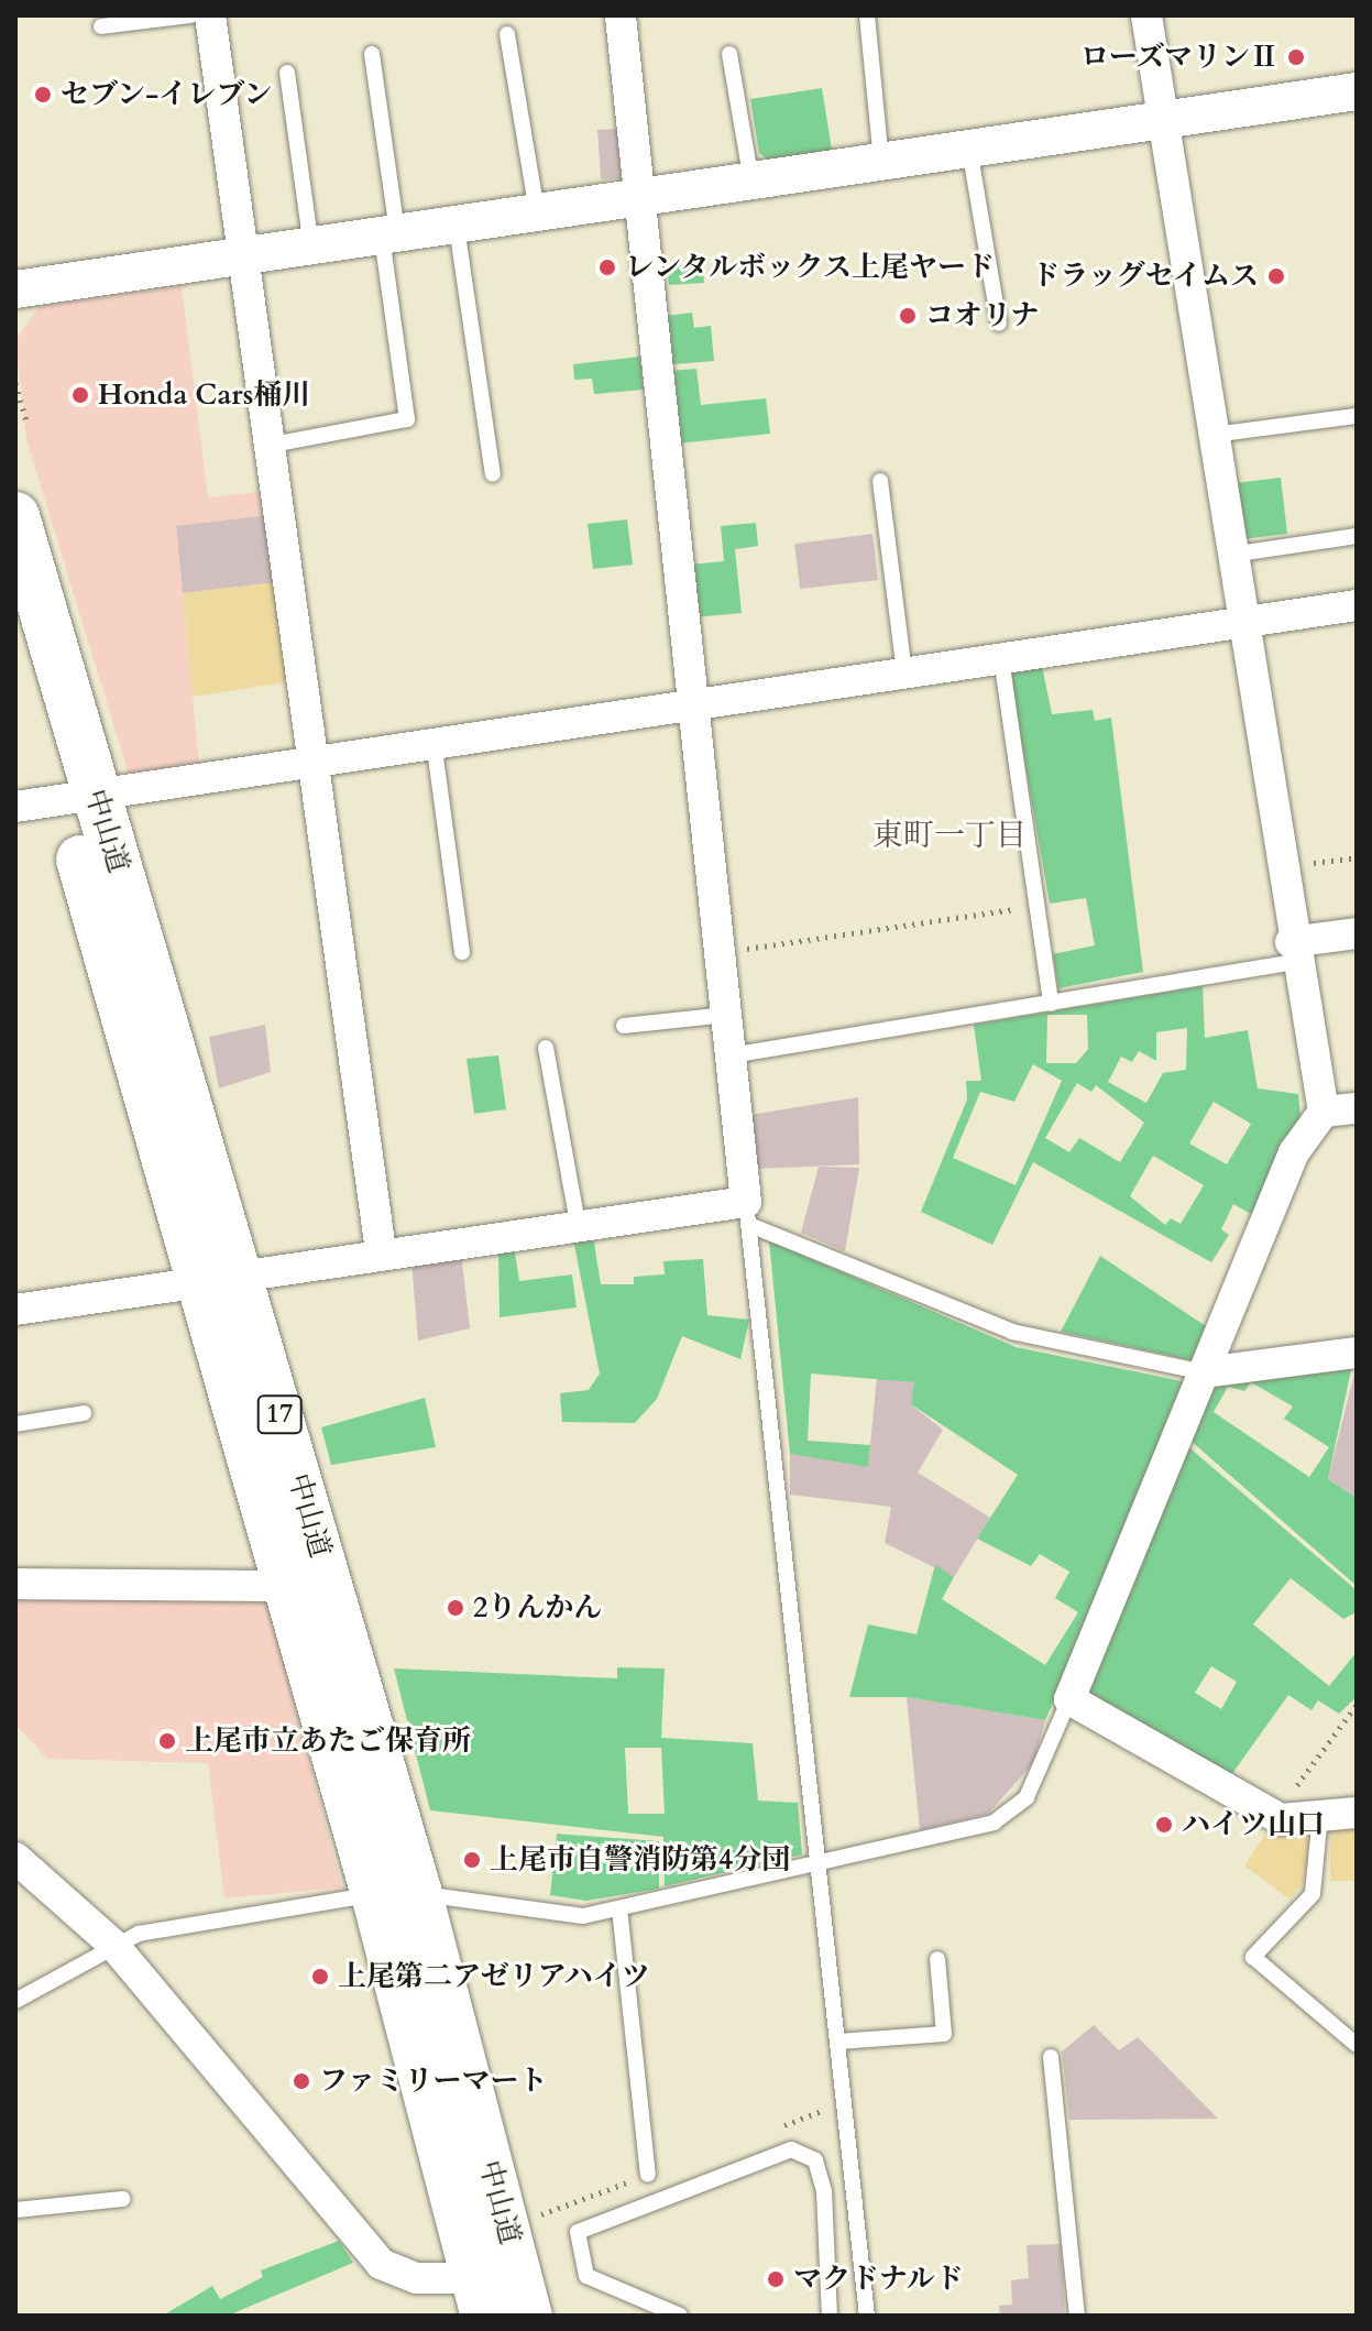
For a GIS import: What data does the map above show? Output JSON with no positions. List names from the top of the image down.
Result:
{
  "streets": {
    "highway": ["中山道", "17"]
  },
  "districts": ["東町一丁目"],
  "places": [
    "ローズマリンⅡ",
    "セブン-イレブン",
    "レンタルボックス上尾ヤード",
    "ドラッグセイムス",
    "コオリナ",
    "Honda Cars桶川",
    "2りんかん",
    "上尾市立あたご保育所",
    "ハイツ山口",
    "上尾市自警消防第4分団",
    "上尾第二アゼリアハイツ",
    "ファミリーマート",
    "マクドナルド"
  ]
}
